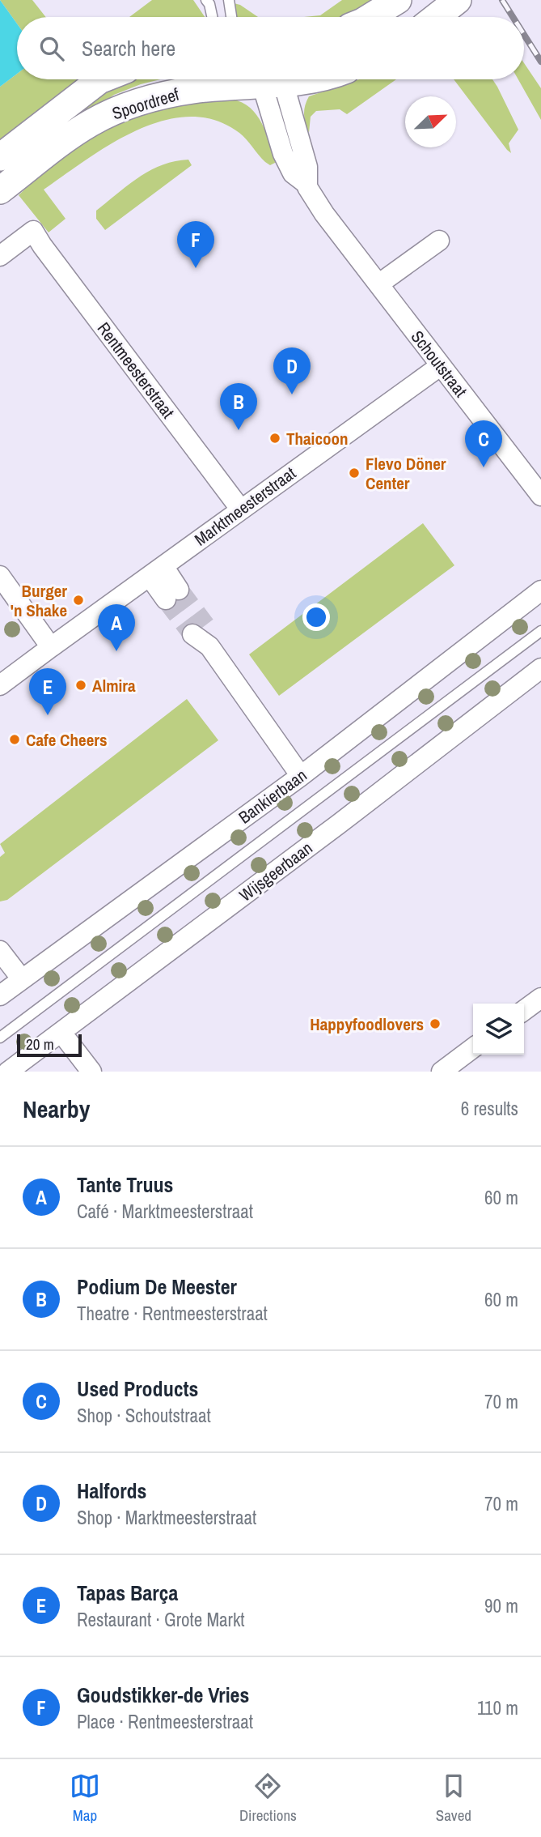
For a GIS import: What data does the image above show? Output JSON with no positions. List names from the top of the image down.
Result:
{
  "streets": {
    "main road": ["Spoordreef"],
    "street": [
      "Schoutstraat",
      "Rentmeesterstraat",
      "Marktmeesterstraat",
      "Bankierbaan",
      "Wijsgeerbaan"
    ]
  },
  "crossings": [
    ["Schoutstraat", "Marktmeesterstraat"],
    ["Rentmeesterstraat", "Marktmeesterstraat"]
  ],
  "places": [
    "Thaicoon",
    "Flevo Döner Center",
    "Burger 'n Shake",
    "Almira",
    "Cafe Cheers",
    "Happyfoodlovers"
  ],
  "scale_bar": "20 m",
  "north": "top right",
  "page": {
    "search": "Search here",
    "pins": [
      "F",
      "D",
      "B",
      "C",
      "A",
      "E"
    ],
    "scale": "20 m",
    "heading": ["Nearby", "6 results"],
    "list": [
      {
        "mark": "A",
        "name": "Tante Truus",
        "note": "Café · Marktmeesterstraat",
        "value": "60 m"
      },
      {
        "mark": "B",
        "name": "Podium De Meester",
        "note": "Theatre · Rentmeesterstraat",
        "value": "60 m"
      },
      {
        "mark": "C",
        "name": "Used Products",
        "note": "Shop · Schoutstraat",
        "value": "70 m"
      },
      {
        "mark": "D",
        "name": "Halfords",
        "note": "Shop · Marktmeesterstraat",
        "value": "70 m"
      },
      {
        "mark": "E",
        "name": "Tapas Barça",
        "note": "Restaurant · Grote Markt",
        "value": "90 m"
      },
      {
        "mark": "F",
        "name": "Goudstikker-de Vries",
        "note": "Place · Rentmeesterstraat",
        "value": "110 m"
      }
    ],
    "nav": ["Map", "Directions", "Saved"]
  }
}
